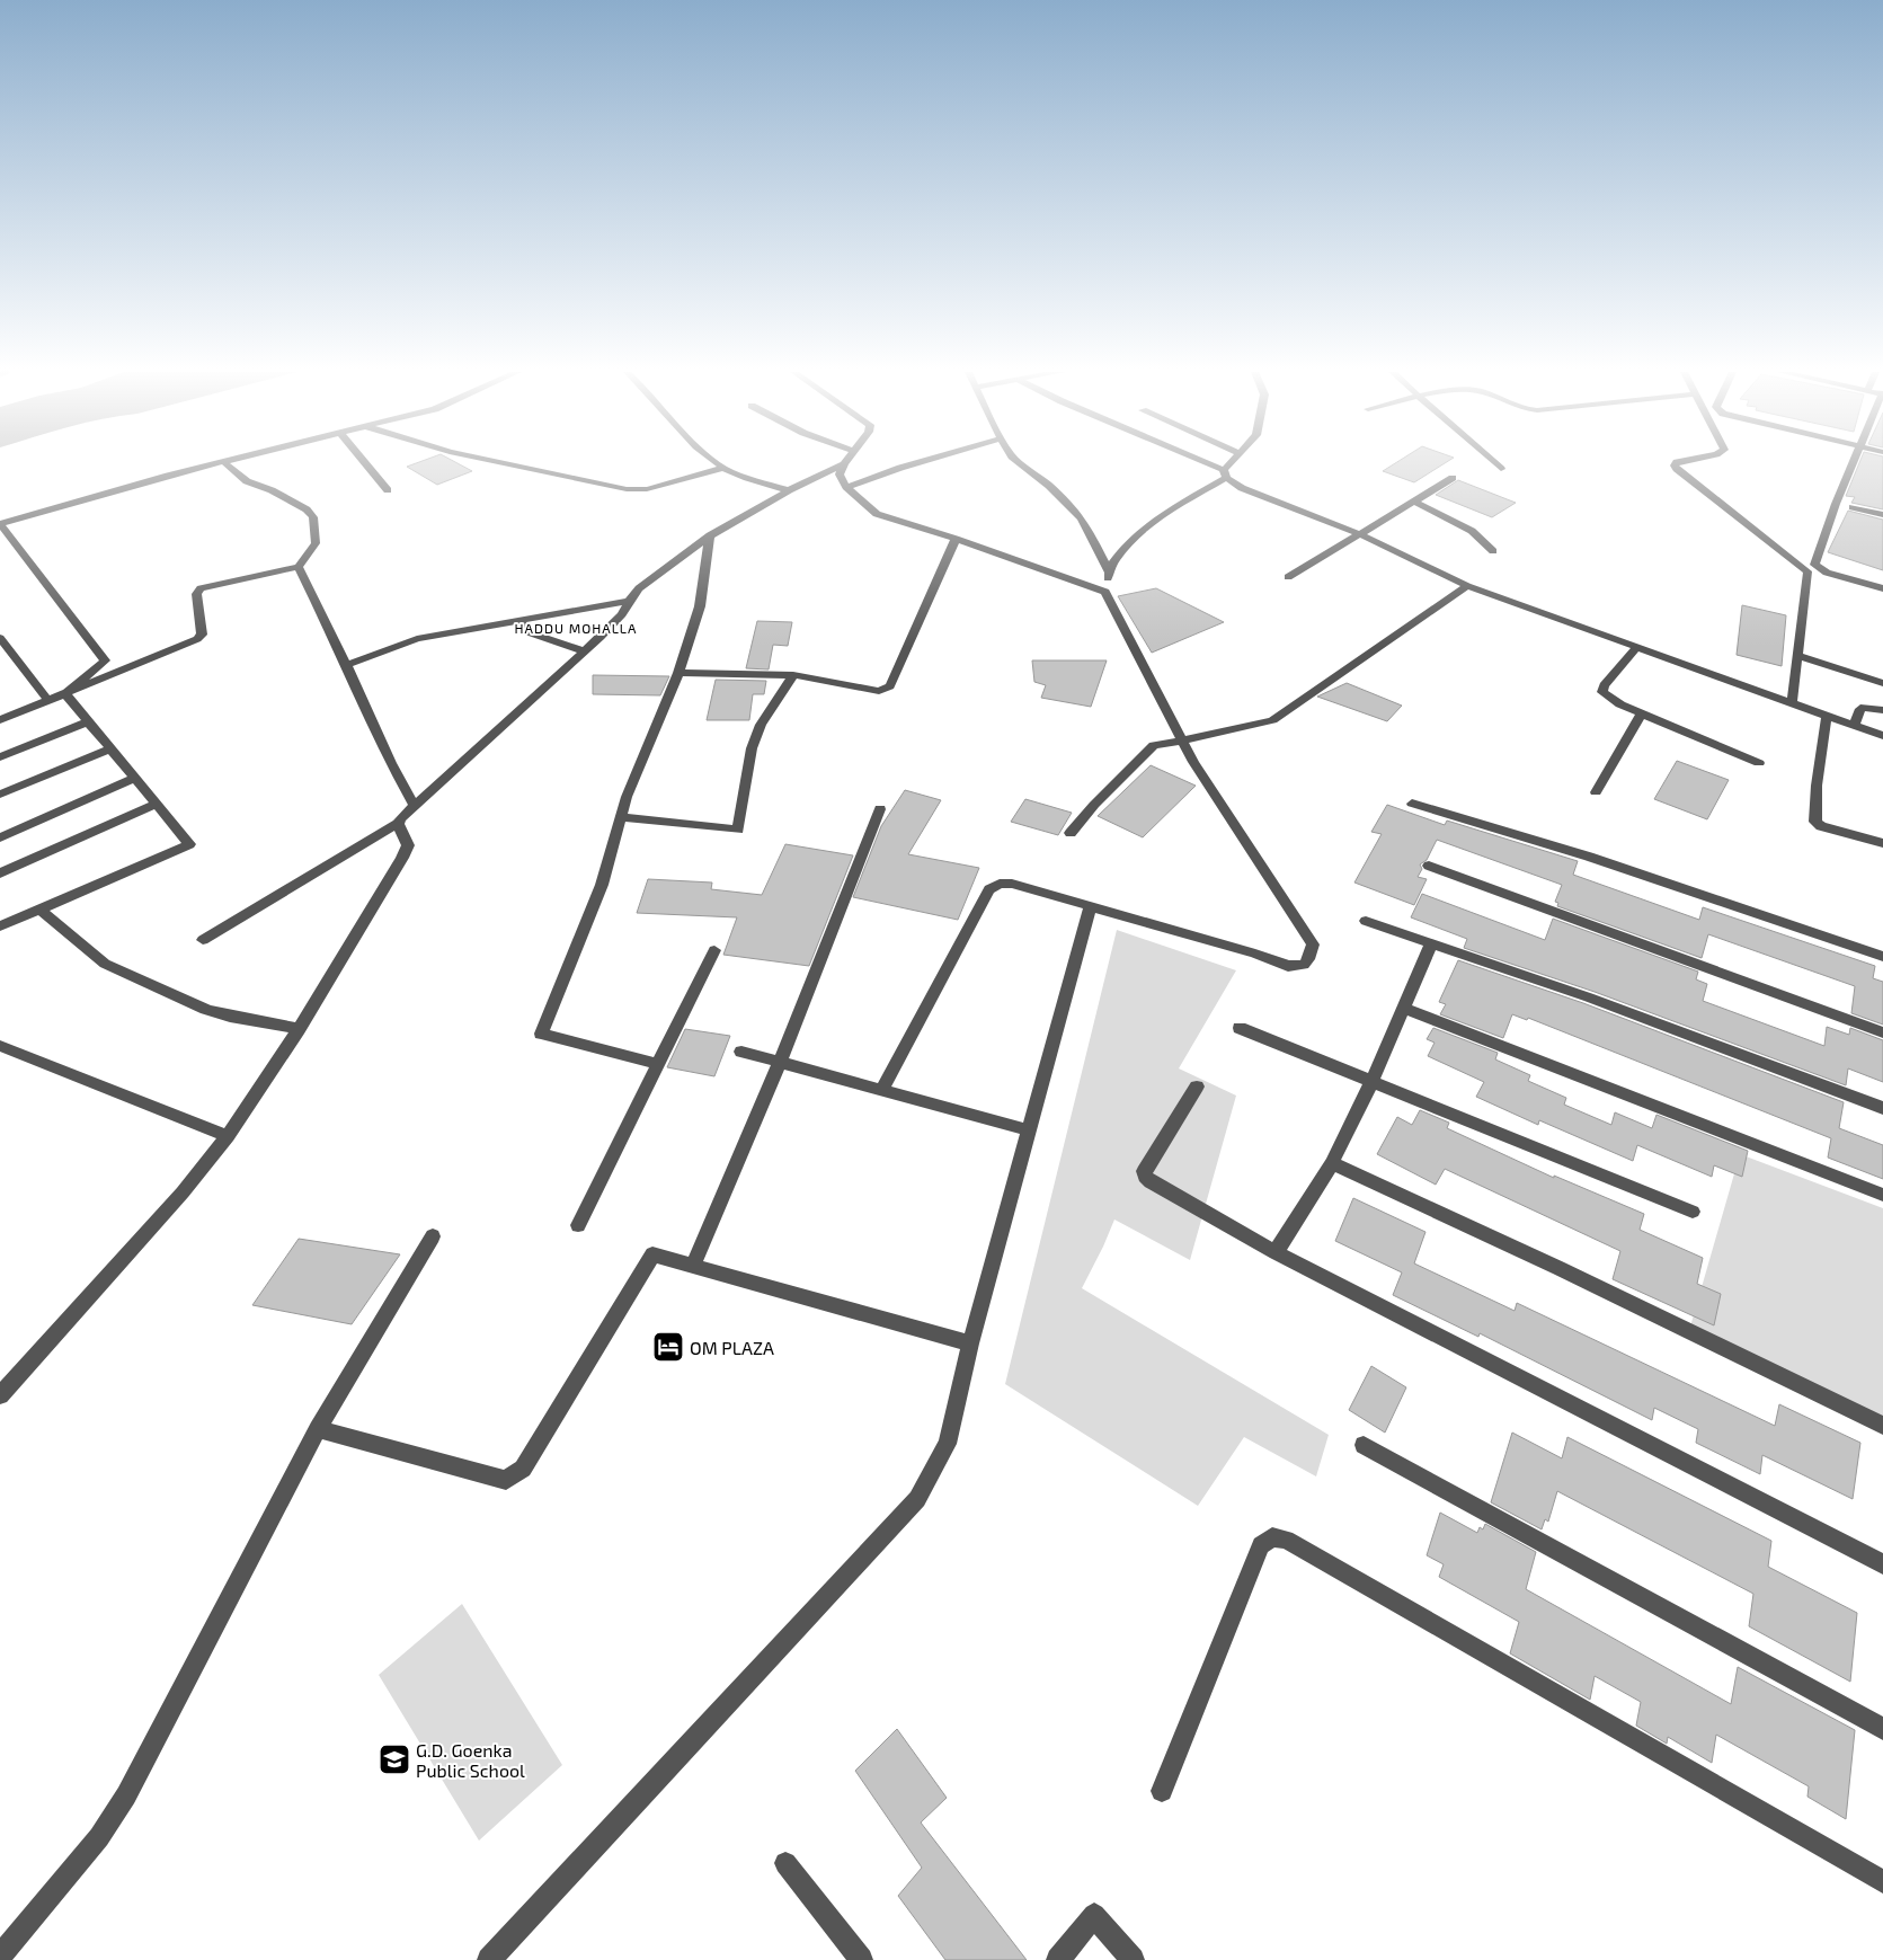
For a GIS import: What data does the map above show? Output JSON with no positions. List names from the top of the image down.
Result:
{
  "districts": ["HADDU MOHALLA"],
  "places": {
    "hotel": ["OM PLAZA"],
    "school or university": ["G.D. Goenka Public School"]
  }
}
